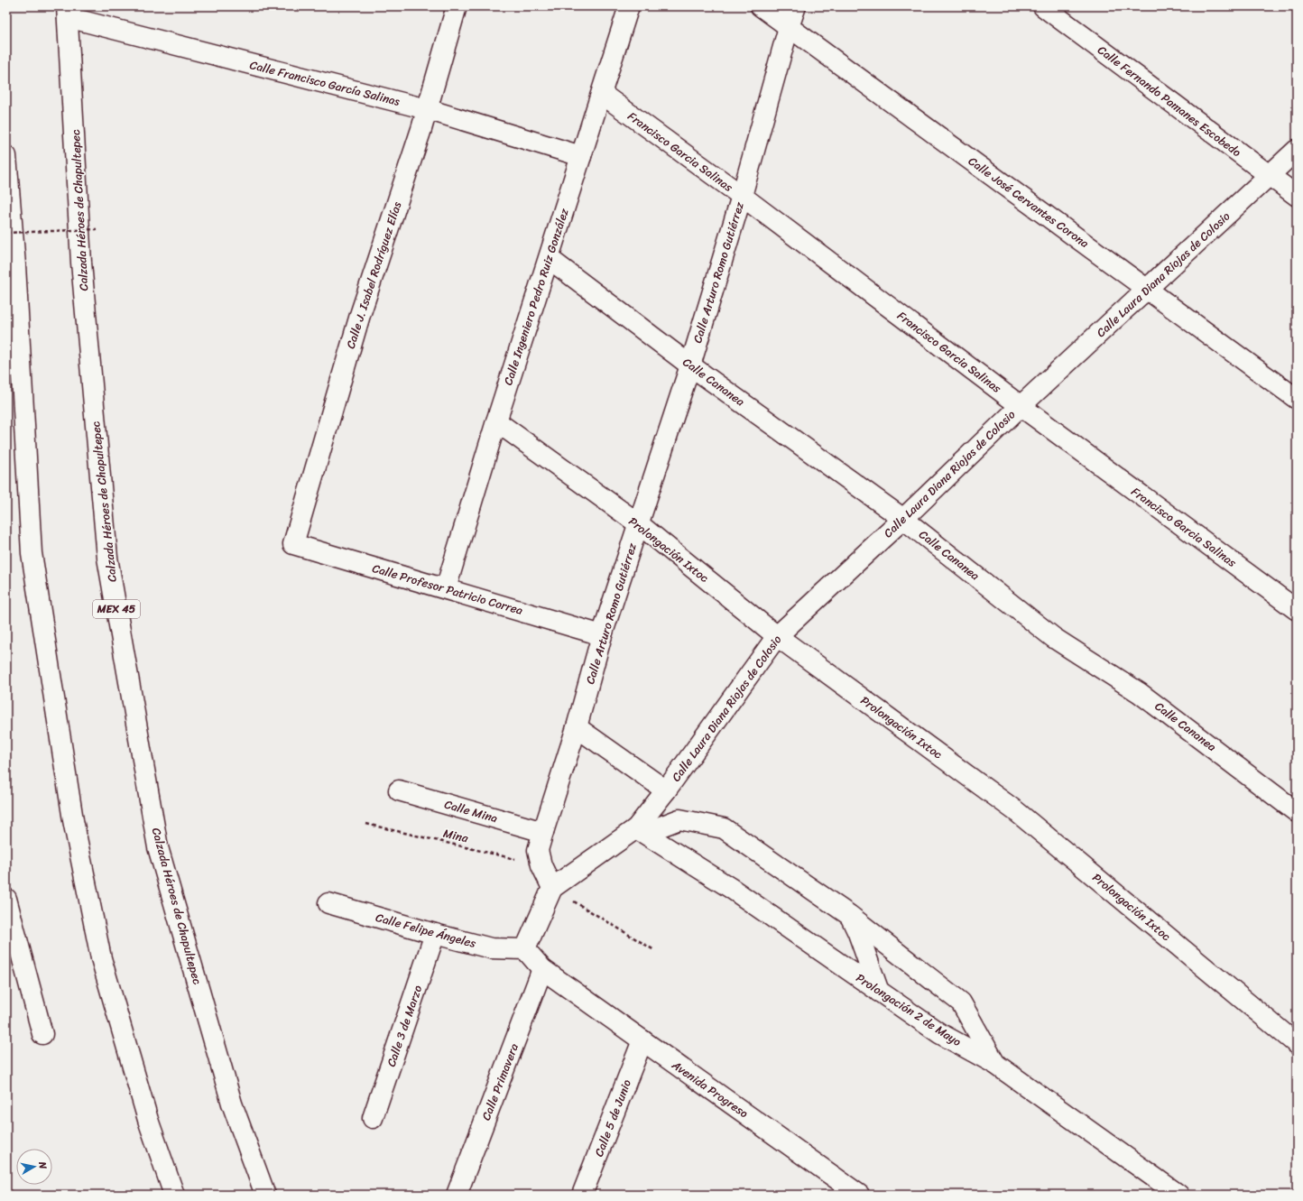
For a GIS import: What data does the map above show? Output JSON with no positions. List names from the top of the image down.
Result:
{
  "streets": {
    "street": [
      "Calle Francisco García Salinas",
      "Calle Fernando Pamanes Escobedo",
      "Francisco Garcia Salinas",
      "Calle José Cervantes Corona",
      "Calzada Héroes de Chapultepec",
      "Calle Arturo Romo Gutiérrez",
      "Calle Laura Diana Riojas de Colosio",
      "Calle J. Isabel Rodríguez Elías",
      "Calle Ingeniero Pedro Ruiz González",
      "Calle Cananea",
      "Prolongación Ixtoc",
      "Calle Profesor Patricio Correa",
      "MEX 45",
      "Calle Mina",
      "Calle Felipe Ángeles",
      "Prolongación 2 de Mayo",
      "Calle 3 de Marzo",
      "Calle Primavera",
      "Avenida Progreso",
      "Calle 5 de Junio"
    ],
    "path": ["Mina"]
  },
  "crossings": [
    ["Calle Francisco García Salinas", "Calzada Héroes de Chapultepec"],
    ["Calle Francisco García Salinas", "Calle J. Isabel Rodríguez Elías"],
    ["Calle Francisco García Salinas", "Calle Ingeniero Pedro Ruiz González"],
    ["Calle Fernando Pamanes Escobedo", "Calle Laura Diana Riojas de Colosio"],
    ["Francisco Garcia Salinas", "Calle Arturo Romo Gutiérrez"],
    ["Francisco Garcia Salinas", "Calle Laura Diana Riojas de Colosio"],
    ["Francisco Garcia Salinas", "Calle Ingeniero Pedro Ruiz González"],
    ["Calle José Cervantes Corona", "Calle Arturo Romo Gutiérrez"],
    ["Calle José Cervantes Corona", "Calle Laura Diana Riojas de Colosio"],
    ["Calle Arturo Romo Gutiérrez", "Calle Cananea"],
    ["Calle Arturo Romo Gutiérrez", "Prolongación Ixtoc"],
    ["Calle Arturo Romo Gutiérrez", "Calle Profesor Patricio Correa"],
    ["Calle Arturo Romo Gutiérrez", "Calle Mina"],
    ["Calle Arturo Romo Gutiérrez", "Mina"],
    ["Calle Laura Diana Riojas de Colosio", "Calle Cananea"],
    ["Calle Laura Diana Riojas de Colosio", "Prolongación Ixtoc"],
    ["Calle Laura Diana Riojas de Colosio", "Prolongación 2 de Mayo"],
    ["Calle J. Isabel Rodríguez Elías", "Calle Profesor Patricio Correa"],
    ["Calle Ingeniero Pedro Ruiz González", "Calle Cananea"],
    ["Calle Ingeniero Pedro Ruiz González", "Prolongación Ixtoc"],
    ["Calle Ingeniero Pedro Ruiz González", "Calle Profesor Patricio Correa"],
    ["Calle Felipe Ángeles", "Calle 3 de Marzo"],
    ["Calle Felipe Ángeles", "Avenida Progreso"],
    ["Calle Primavera", "Avenida Progreso"],
    ["Avenida Progreso", "Calle 5 de Junio"]
  ],
  "north": "right"
}
